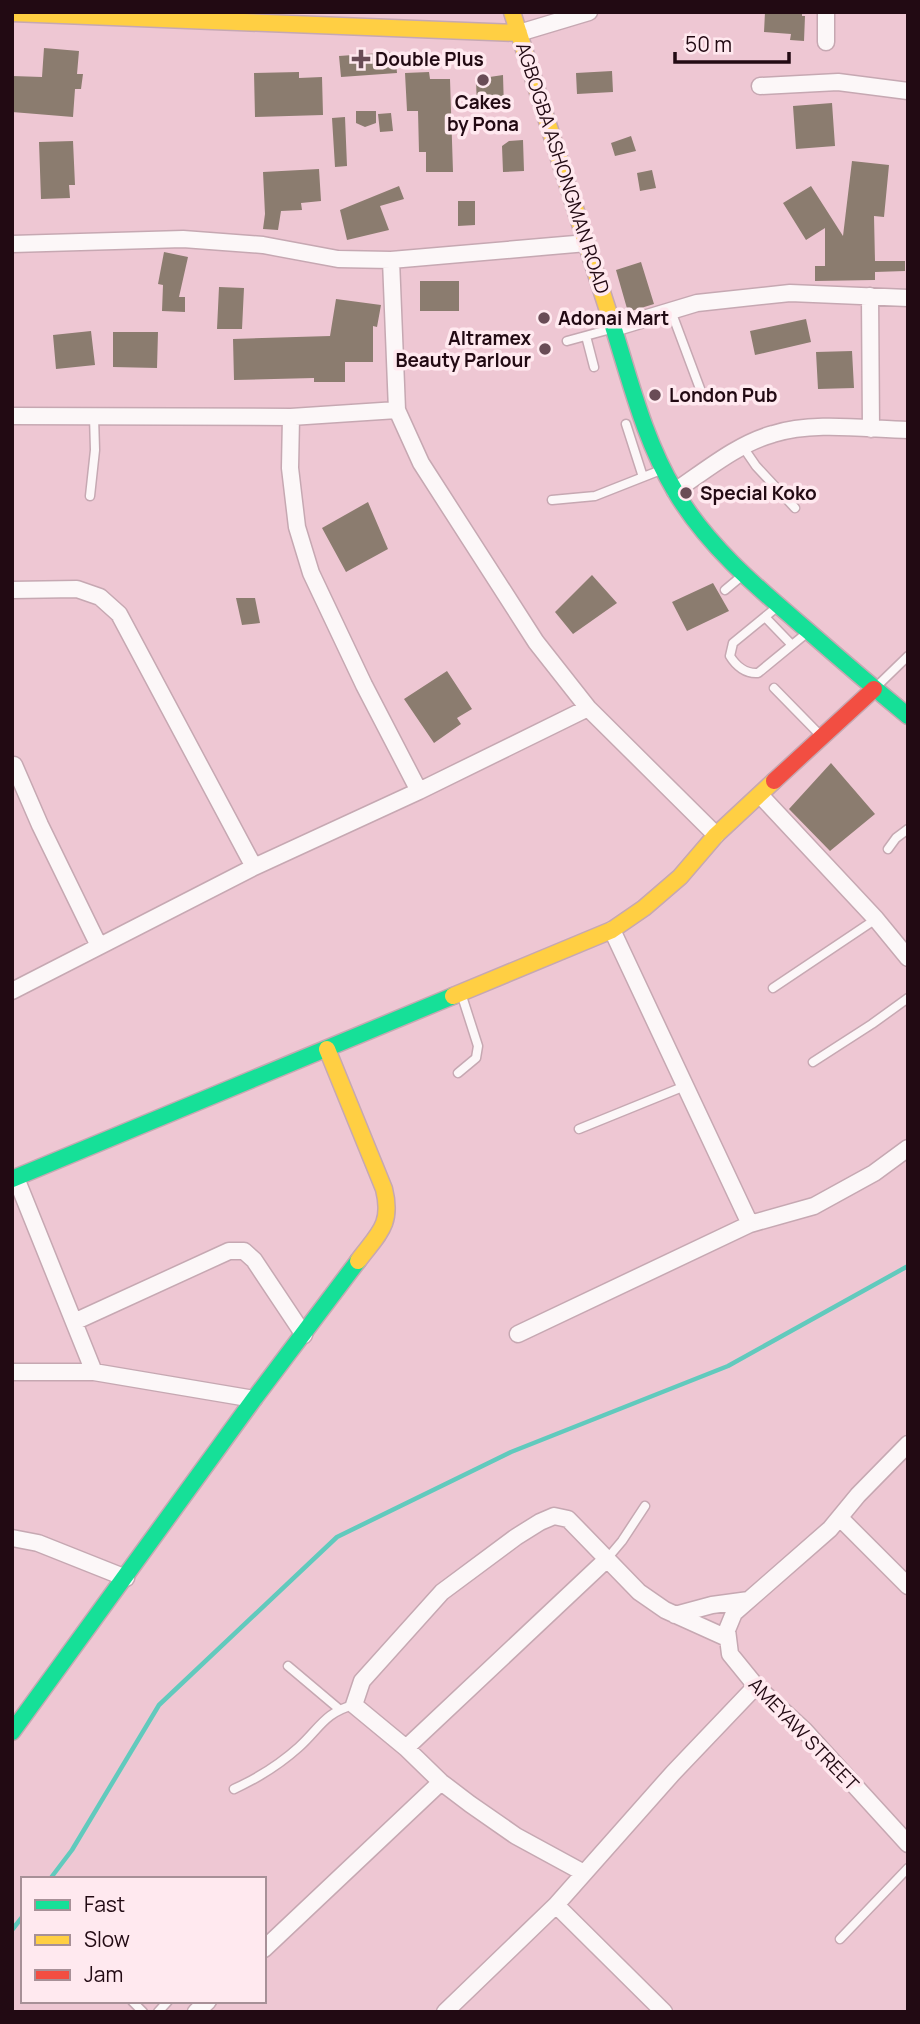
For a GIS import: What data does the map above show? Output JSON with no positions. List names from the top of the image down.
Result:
{
  "streets": {
    "street": ["AGBOGBA ASHONGMAN ROAD", "AMEYAW STREET"]
  },
  "places": {
    "health": ["Double Plus"],
    "other": [
      "Cakes by Pona",
      "Adonai Mart",
      "Altramex Beauty Parlour",
      "London Pub",
      "Special Koko"
    ]
  },
  "legend": ["Fast", "Slow", "Jam"],
  "scale_bar": "50 m"
}
